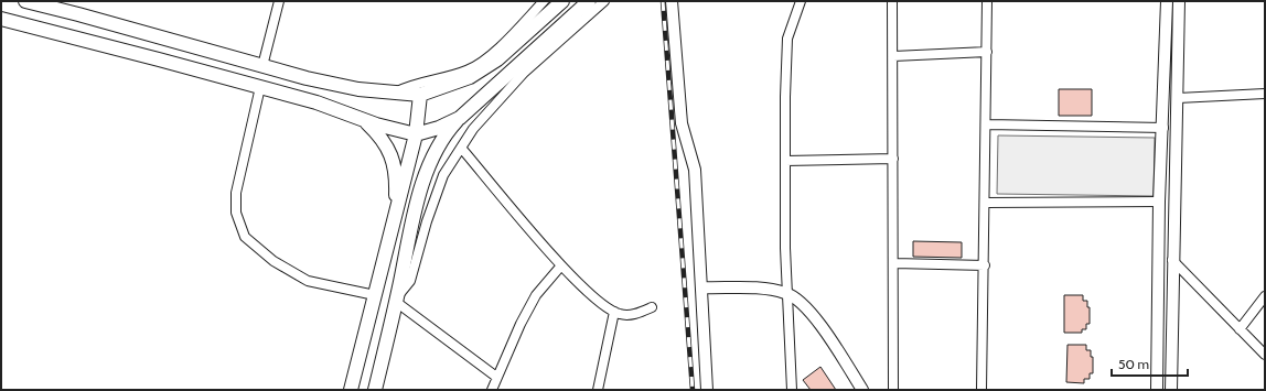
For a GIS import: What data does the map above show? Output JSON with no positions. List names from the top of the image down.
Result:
{
  "scale_bar": "50 m"
}
